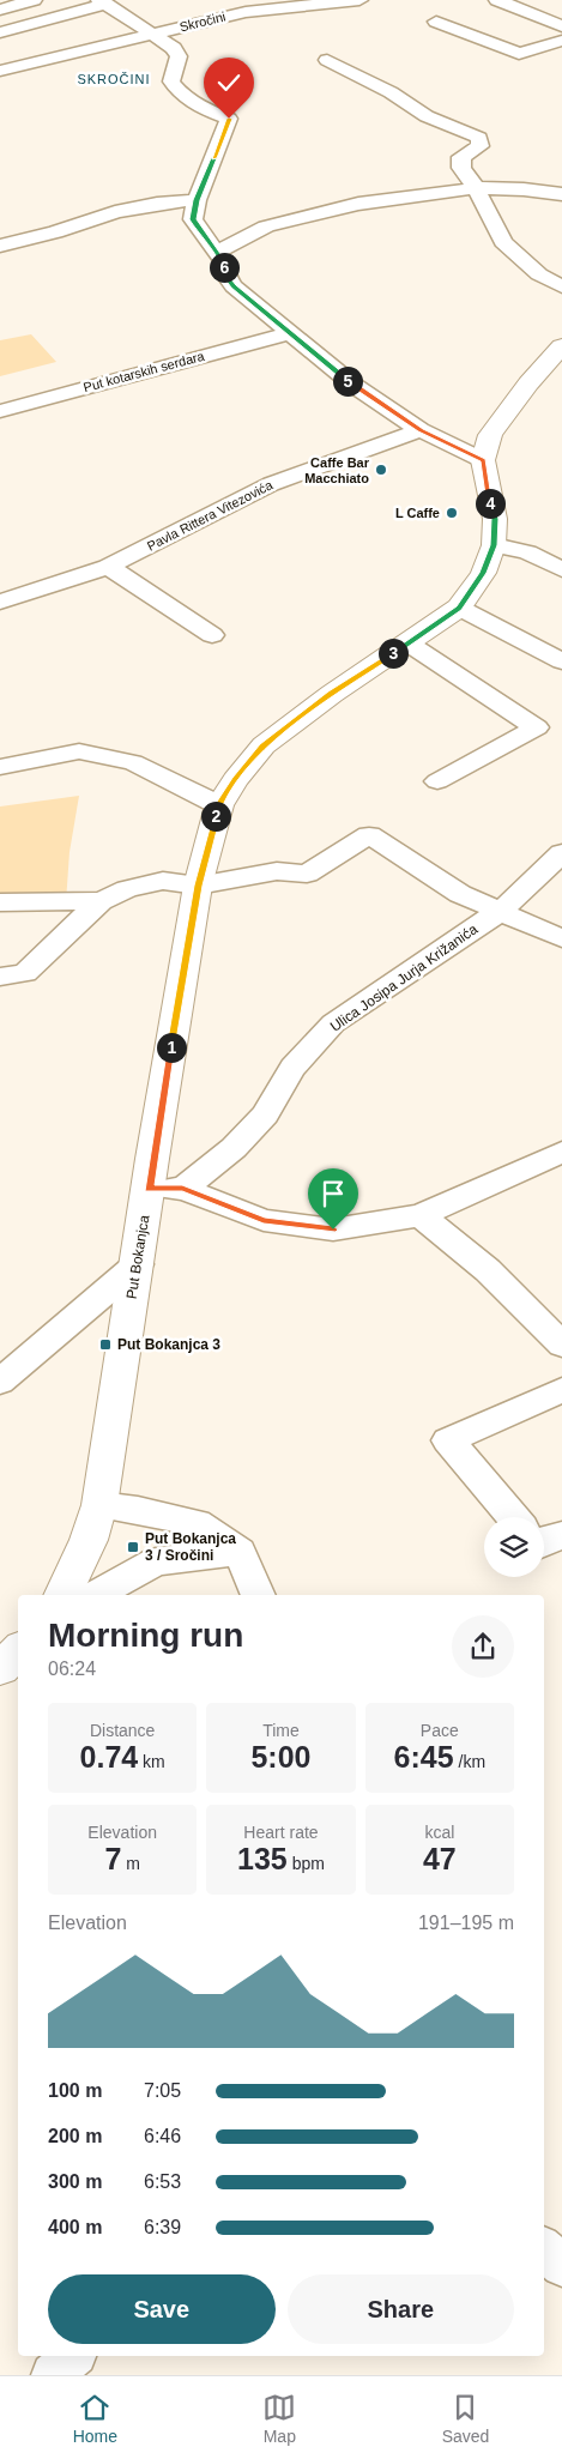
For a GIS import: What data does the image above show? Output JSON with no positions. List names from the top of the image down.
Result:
{
  "streets": {
    "main road": ["Put Bokanjca"],
    "street": [
      "Skročini",
      "Put kotarskih serdara",
      "Pavla Rittera Vitezovića",
      "Ulica Josipa Jurja Križanića"
    ]
  },
  "crossings": [
    ["Skročini", "Put kotarskih serdara"],
    ["Skročini", "Pavla Rittera Vitezovića"],
    ["Skročini", "Put Bokanjca"]
  ],
  "districts": ["SKROČINI"],
  "places": {
    "other": ["Caffe Bar Macchiato", "L Caffe"],
    "transit": ["Put Bokanjca 3", "Put Bokanjca 3 / Sročini"]
  },
  "page": {
    "pins": [
      "6",
      "5",
      "4",
      "3",
      "2",
      "1"
    ],
    "heading": ["Morning run", "06:24"],
    "stats": [
      ["Distance", "0.74 km"],
      ["Time", "5:00"],
      ["Pace", "6:45 /km"],
      ["Elevation", "7 m"],
      ["Heart rate", "135 bpm"],
      ["kcal", "47"]
    ],
    "chart": ["Elevation", "191–195 m"],
    "list": [
      {
        "name": "100 m",
        "note": "7:05"
      },
      {
        "name": "200 m",
        "note": "6:46"
      },
      {
        "name": "300 m",
        "note": "6:53"
      },
      {
        "name": "400 m",
        "note": "6:39"
      }
    ],
    "buttons": ["Save", "Share"],
    "tabs": ["Home", "Map", "Saved"]
  }
}
